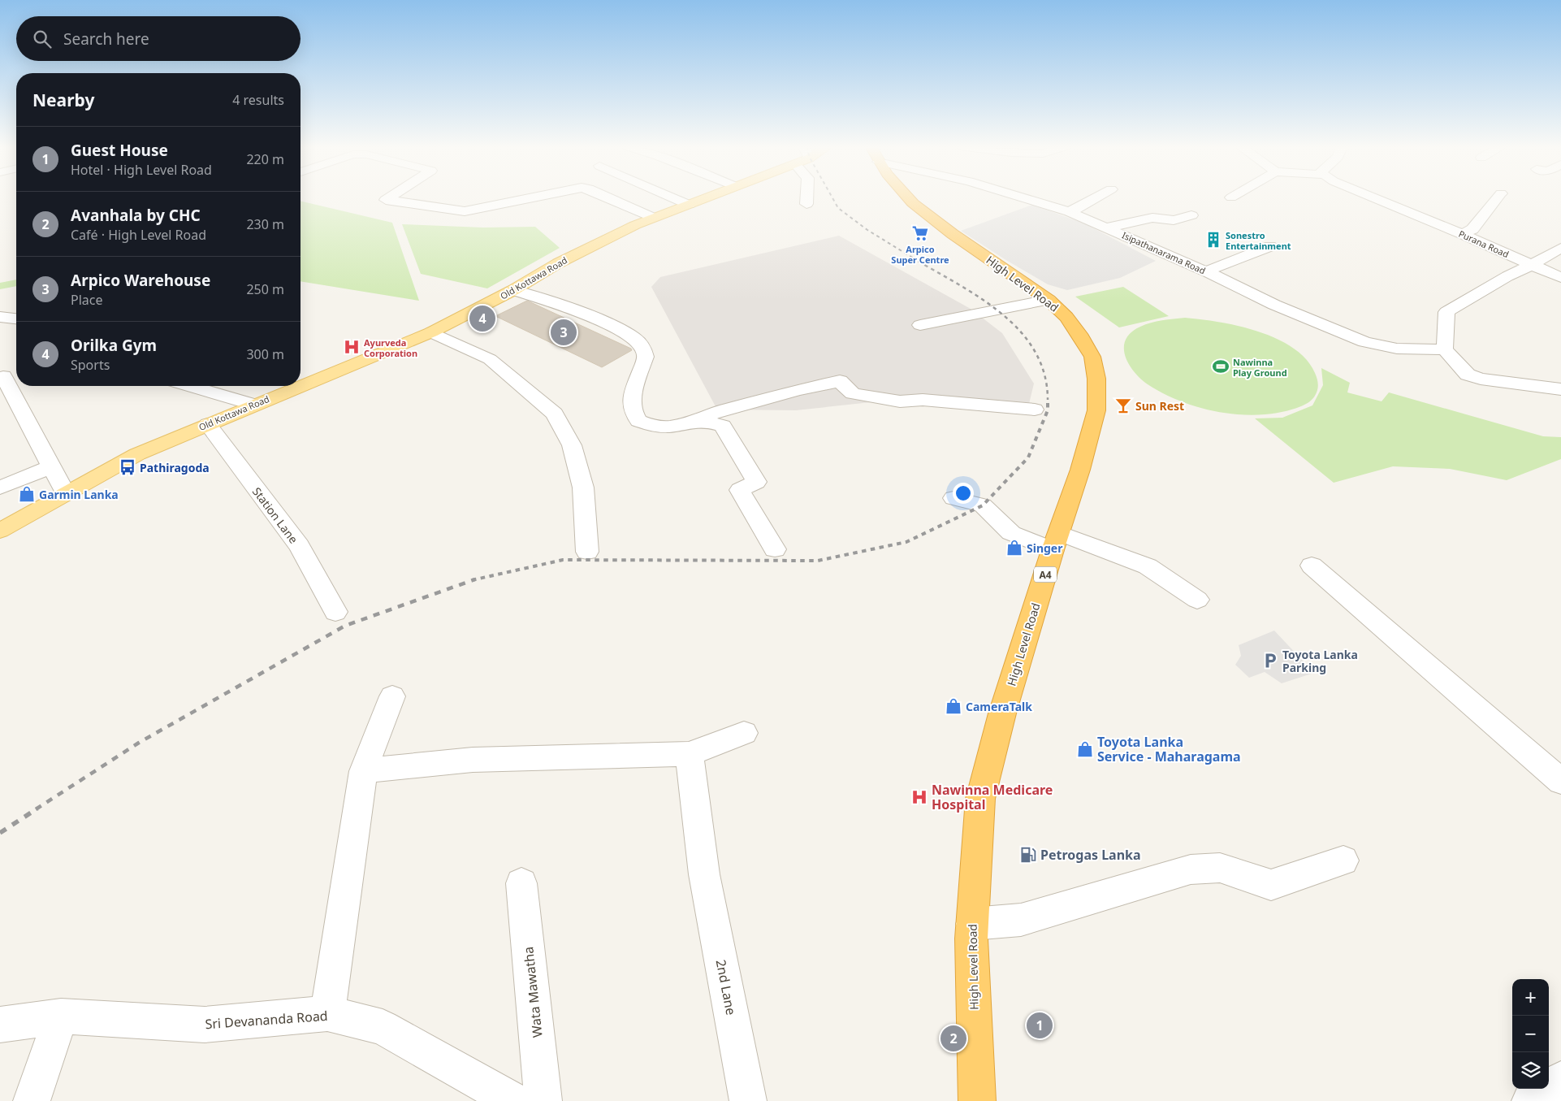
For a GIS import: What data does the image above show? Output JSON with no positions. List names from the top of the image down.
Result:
{
  "streets": {
    "highway": ["High Level Road", "A4"],
    "main road": ["Old Kottawa Road"],
    "street": [
      "Purana Road",
      "Isipathanarama Road",
      "Station Lane",
      "2nd Lane",
      "Wata Mawatha",
      "Sri Devananda Road"
    ]
  },
  "crossings": [
    ["Purana Road", "Isipathanarama Road"],
    ["Old Kottawa Road", "Station Lane"]
  ],
  "places": {
    "supermarket": ["Arpico Super Centre"],
    "building": ["Sonestro Entertainment"],
    "hospital": ["Ayurveda Corporation", "Nawinna Medicare Hospital"],
    "sports": ["Nawinna Play Ground"],
    "bar": ["Sun Rest"],
    "bus stop": ["Pathiragoda"],
    "shop": [
      "Garmin Lanka",
      "Singer",
      "CameraTalk",
      "Toyota Lanka Service - Maharagama"
    ],
    "parking": ["Toyota Lanka Parking"],
    "fuel station": ["Petrogas Lanka"]
  },
  "page": {
    "search": "Search here",
    "heading": ["Nearby", "4 results"],
    "list": [
      {
        "mark": "1",
        "name": "Guest House",
        "note": "Hotel · High Level Road",
        "value": "220 m"
      },
      {
        "mark": "2",
        "name": "Avanhala by CHC",
        "note": "Café · High Level Road",
        "value": "230 m"
      },
      {
        "mark": "3",
        "name": "Arpico Warehouse",
        "note": "Place",
        "value": "250 m"
      },
      {
        "mark": "4",
        "name": "Orilka Gym",
        "note": "Sports",
        "value": "300 m"
      }
    ],
    "pins": [
      "4",
      "3",
      "1",
      "2"
    ],
    "map_buttons": ["+", "−"]
  }
}
